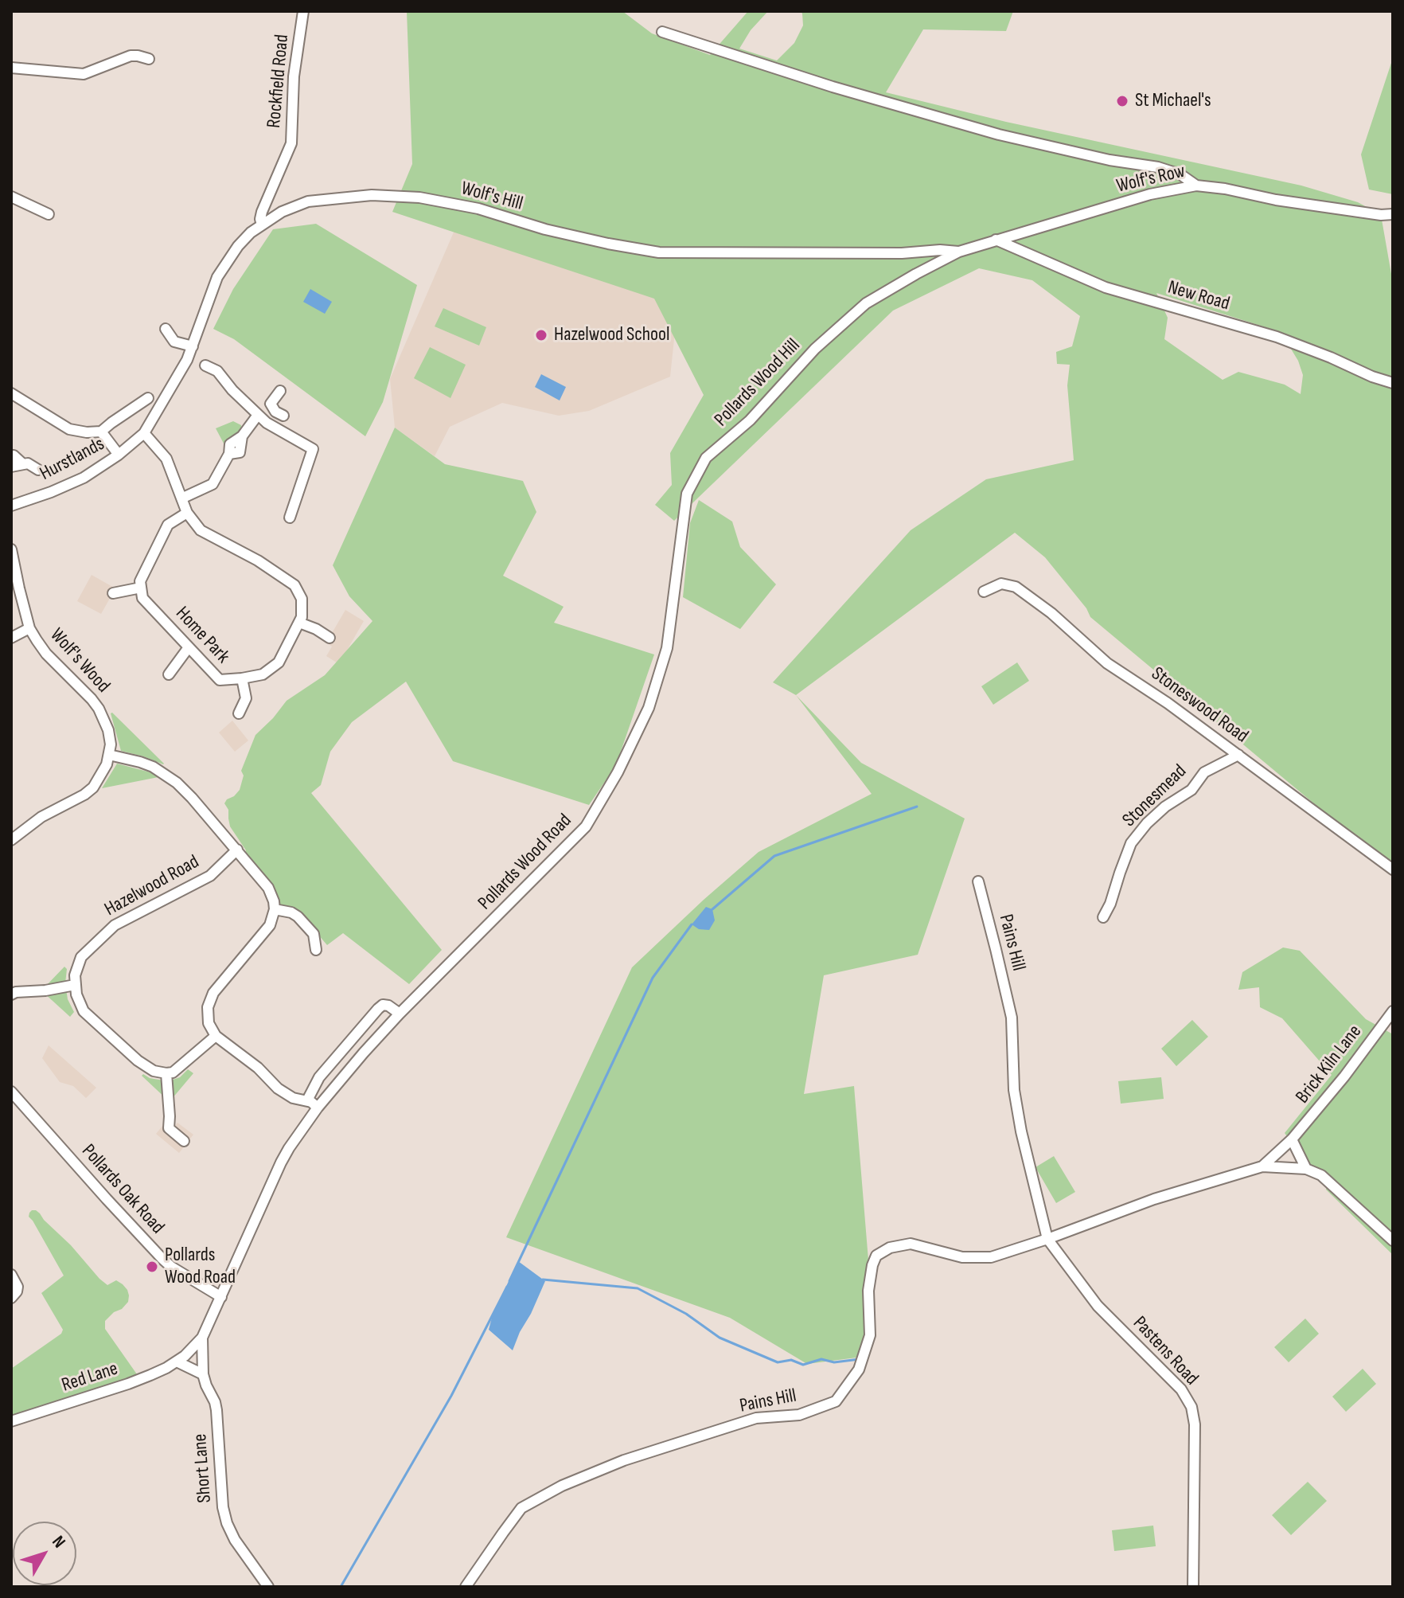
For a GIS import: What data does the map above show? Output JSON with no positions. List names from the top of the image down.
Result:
{
  "streets": {
    "street": [
      "Rockfield Road",
      "Wolf's Row",
      "Wolf's Hill",
      "New Road",
      "Pollards Wood Hill",
      "Hurstlands",
      "Home Park",
      "Wolf's Wood",
      "Stoneswood Road",
      "Stonesmead",
      "Pollards Wood Road",
      "Hazelwood Road",
      "Pains Hill",
      "Brick Kiln Lane",
      "Pollards Oak Road",
      "Pastens Road",
      "Red Lane",
      "Short Lane"
    ]
  },
  "crossings": [
    ["Rockfield Road", "Wolf's Hill"],
    ["Wolf's Row", "New Road"],
    ["Wolf's Row", "Pollards Wood Hill"],
    ["Wolf's Hill", "Pollards Wood Hill"],
    ["Wolf's Hill", "Hurstlands"],
    ["Wolf's Hill", "Home Park"],
    ["New Road", "Pollards Wood Hill"],
    ["Pollards Wood Hill", "Pollards Wood Road"],
    ["Hurstlands", "Home Park"],
    ["Stoneswood Road", "Stonesmead"],
    ["Pollards Wood Road", "Pollards Oak Road"],
    ["Pollards Wood Road", "Red Lane"],
    ["Pollards Wood Road", "Short Lane"],
    ["Pains Hill", "Brick Kiln Lane"],
    ["Pains Hill", "Pastens Road"]
  ],
  "places": ["St Michael's", "Hazelwood School", "Pollards Wood Road"],
  "north": "top right"
}
